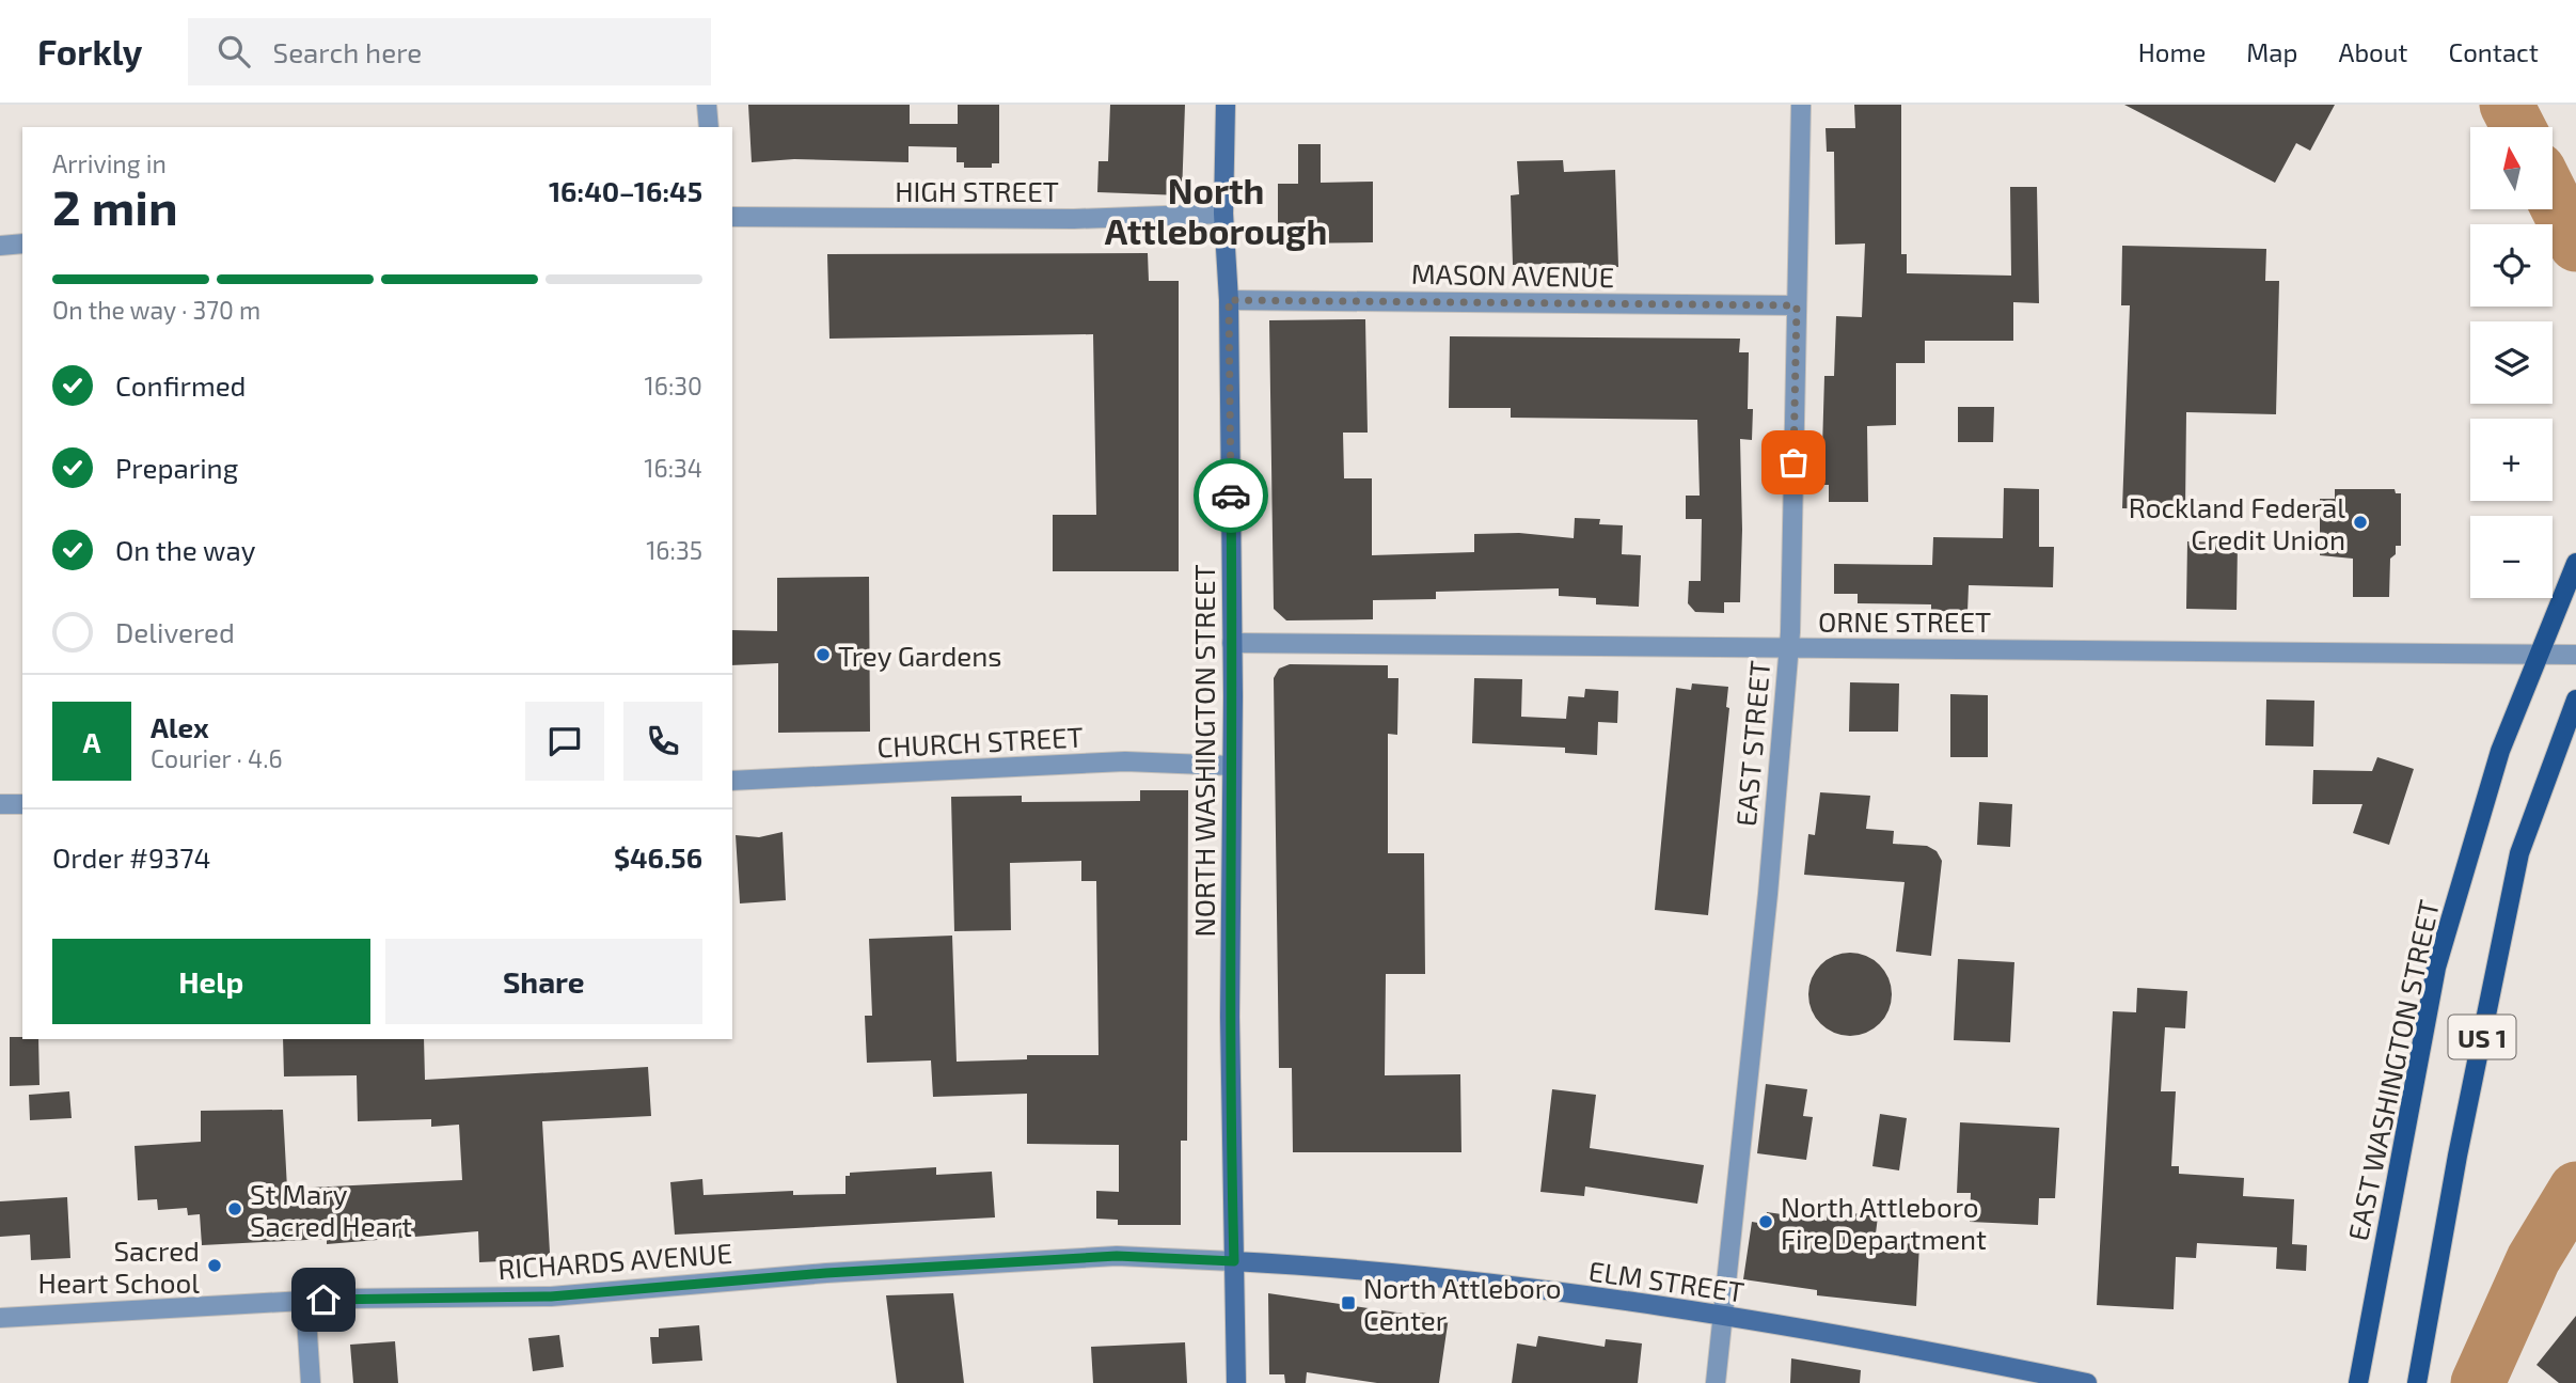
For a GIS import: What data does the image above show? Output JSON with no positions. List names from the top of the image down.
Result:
{
  "streets": {
    "main road": [
      "NORTH WASHINGTON STREET",
      "US 1",
      "EAST WASHINGTON STREET",
      "ELM STREET"
    ],
    "street": [
      "HIGH STREET",
      "MASON AVENUE",
      "ORNE STREET",
      "CHURCH STREET",
      "EAST STREET",
      "RICHARDS AVENUE"
    ]
  },
  "crossings": [
    ["HIGH STREET", "NORTH WASHINGTON STREET"],
    ["MASON AVENUE", "EAST STREET"],
    ["MASON AVENUE", "NORTH WASHINGTON STREET"],
    ["ORNE STREET", "EAST STREET"],
    ["ORNE STREET", "NORTH WASHINGTON STREET"],
    ["ORNE STREET", "EAST WASHINGTON STREET"],
    ["CHURCH STREET", "NORTH WASHINGTON STREET"],
    ["EAST STREET", "ELM STREET"],
    ["NORTH WASHINGTON STREET", "RICHARDS AVENUE"],
    ["NORTH WASHINGTON STREET", "ELM STREET"],
    ["RICHARDS AVENUE", "ELM STREET"]
  ],
  "districts": ["North Attleborough"],
  "places": {
    "other": [
      "Rockland Federal Credit Union",
      "Trey Gardens",
      "St Mary Sacred Heart",
      "North Attleboro Fire Department",
      "Sacred Heart School"
    ],
    "transit": ["North Attleboro Center"]
  },
  "north": "top",
  "page": {
    "header": "Forkly",
    "search": "Search here",
    "nav": [
      "Home",
      "Map",
      "About",
      "Contact"
    ],
    "map_buttons": ["+", "−"],
    "heading": ["2 min", "Arriving in", "16:40–16:45"],
    "panel": [
      "Alex",
      "Courier · 4.6",
      "Order #9374",
      "$46.56"
    ],
    "bar": "On the way · 370 m",
    "list": [
      ["Confirmed", "16:30"],
      ["Preparing", "16:34"],
      ["On the way", "16:35"],
      "Delivered"
    ],
    "round": "A",
    "buttons": ["Help", "Share"]
  }
}
